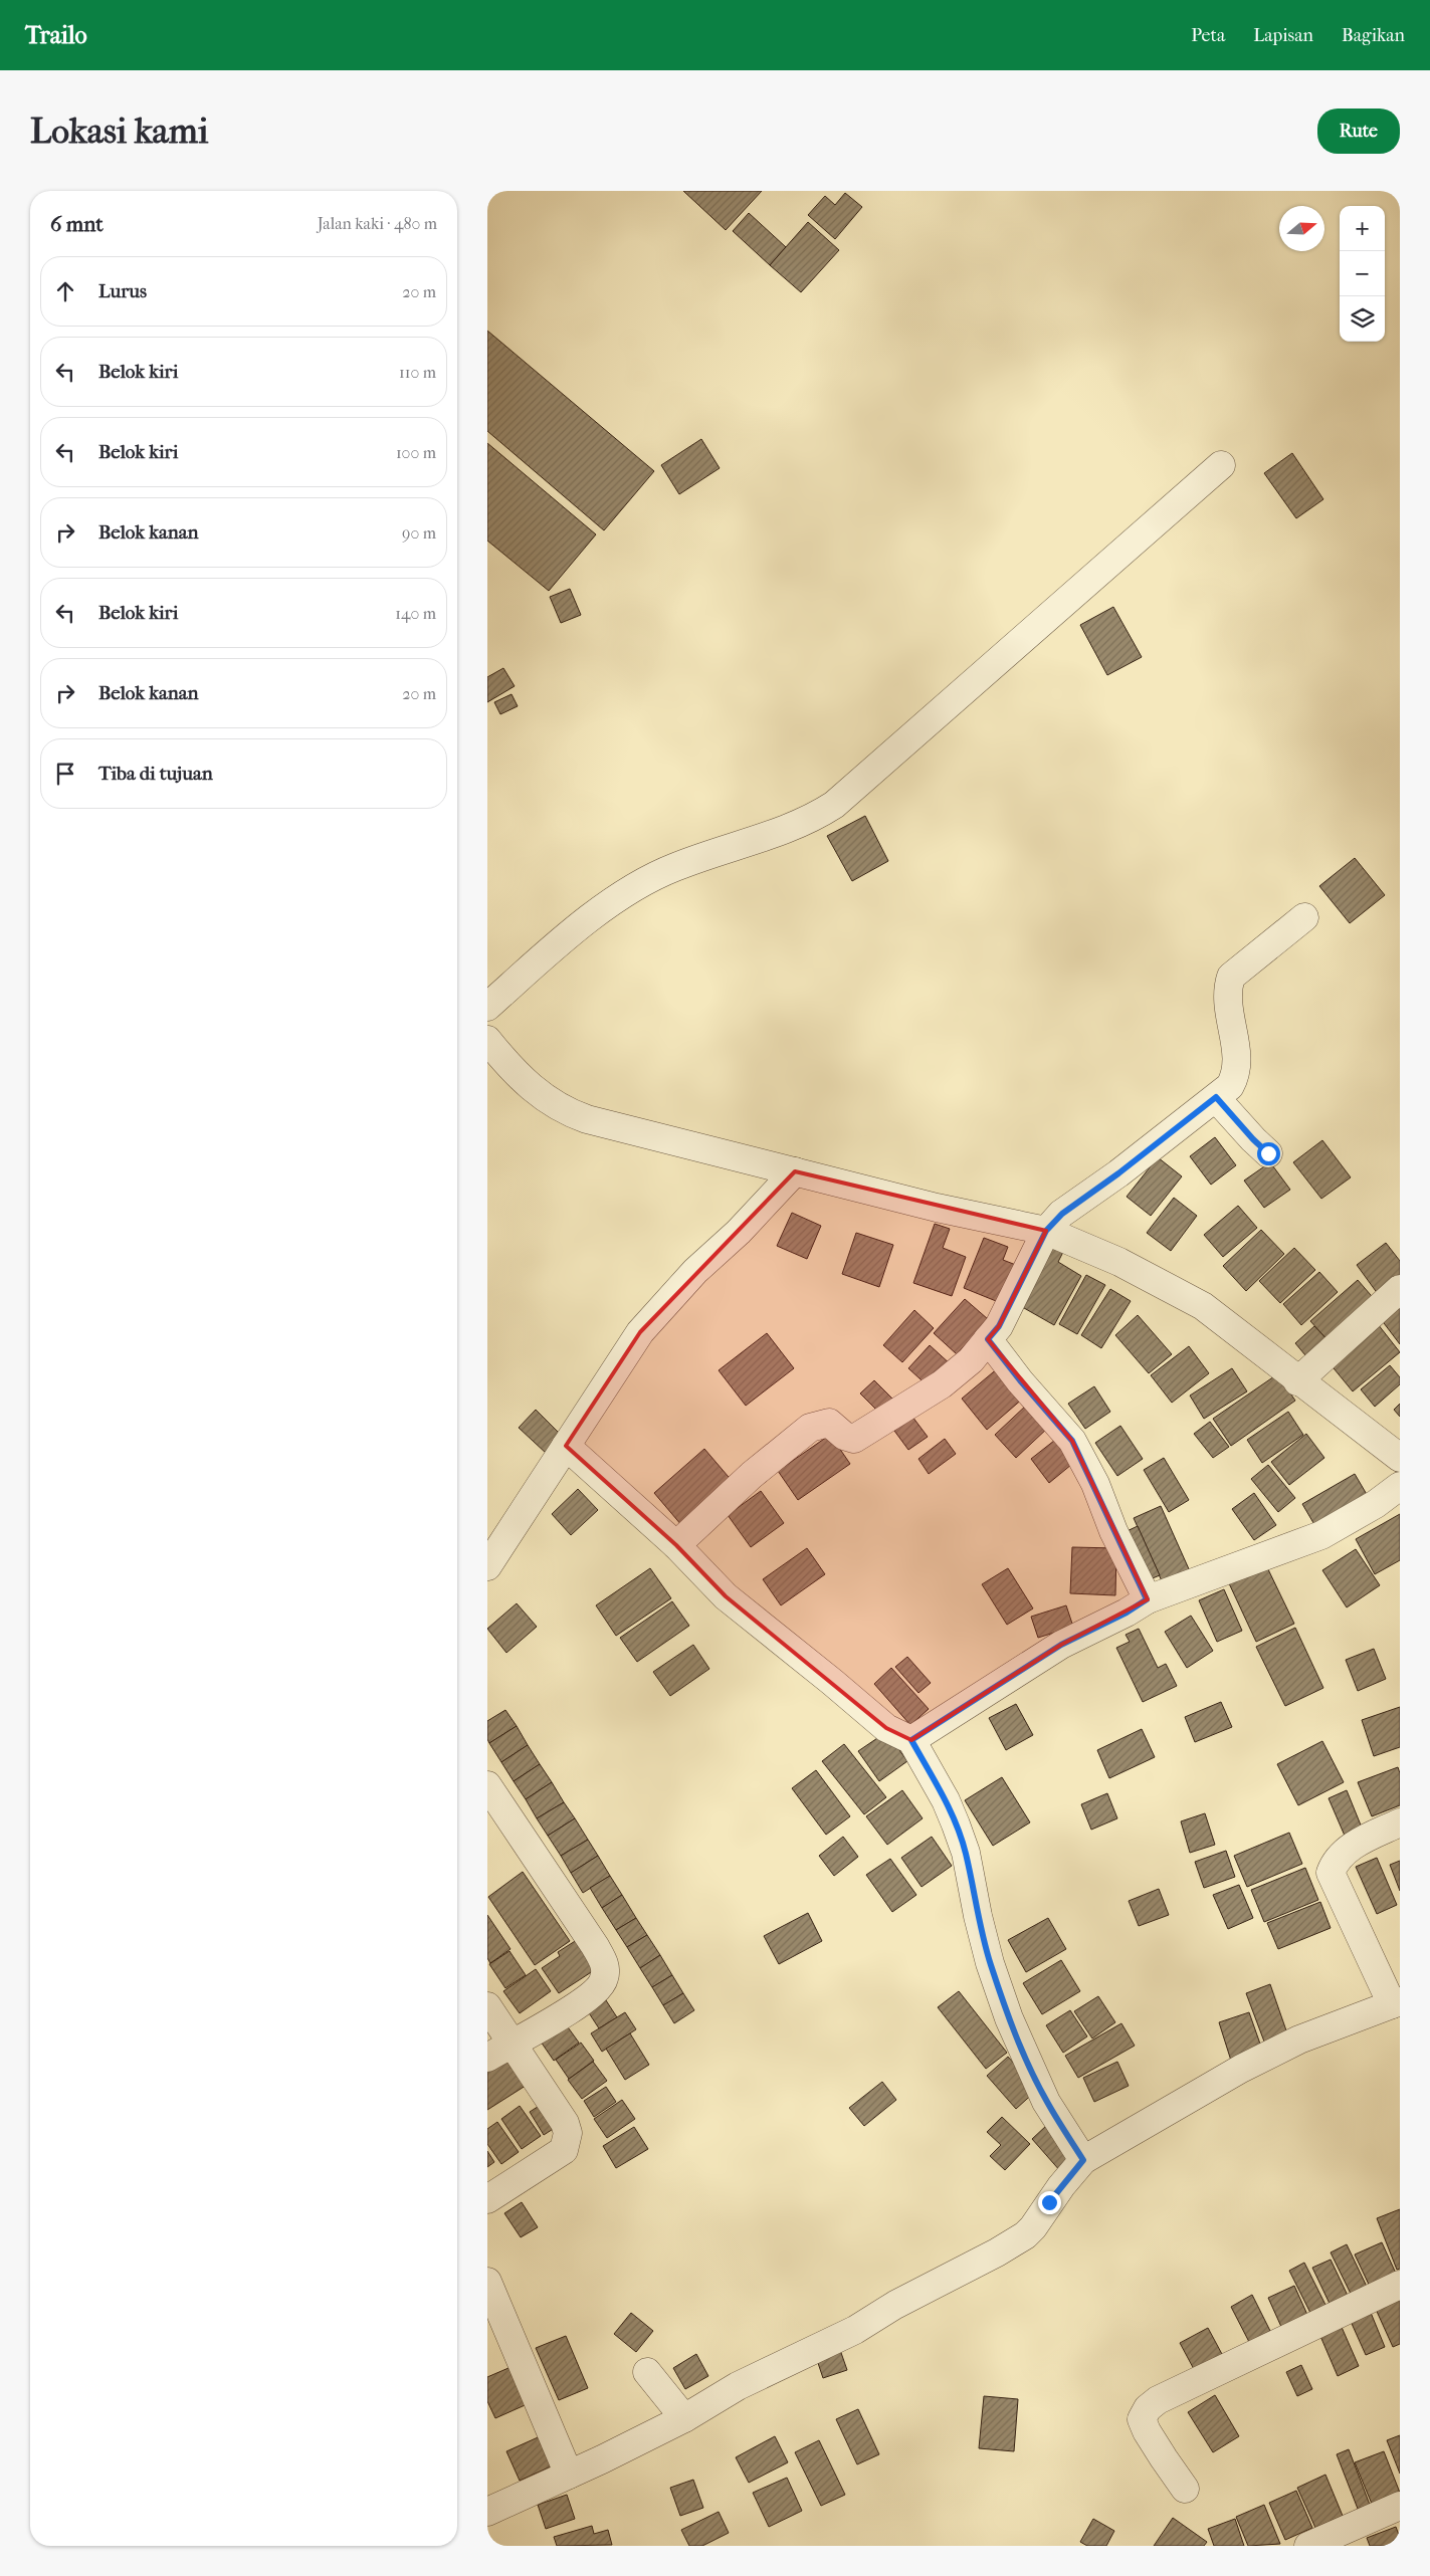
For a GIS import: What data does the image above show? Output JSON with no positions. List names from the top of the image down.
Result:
{
  "north": "right",
  "page": {
    "header": "Trailo",
    "nav": ["Peta", "Lapisan", "Bagikan"],
    "buttons": "Rute",
    "title": "Lokasi kami",
    "heading": ["6 mnt", "Jalan kaki · 480 m"],
    "map_buttons": ["+", "−"],
    "list": [
      ["Lurus", "20 m"],
      ["Belok kiri", "110 m"],
      ["Belok kiri", "100 m"],
      ["Belok kanan", "90 m"],
      ["Belok kiri", "140 m"],
      ["Belok kanan", "20 m"],
      "Tiba di tujuan"
    ]
  }
}
